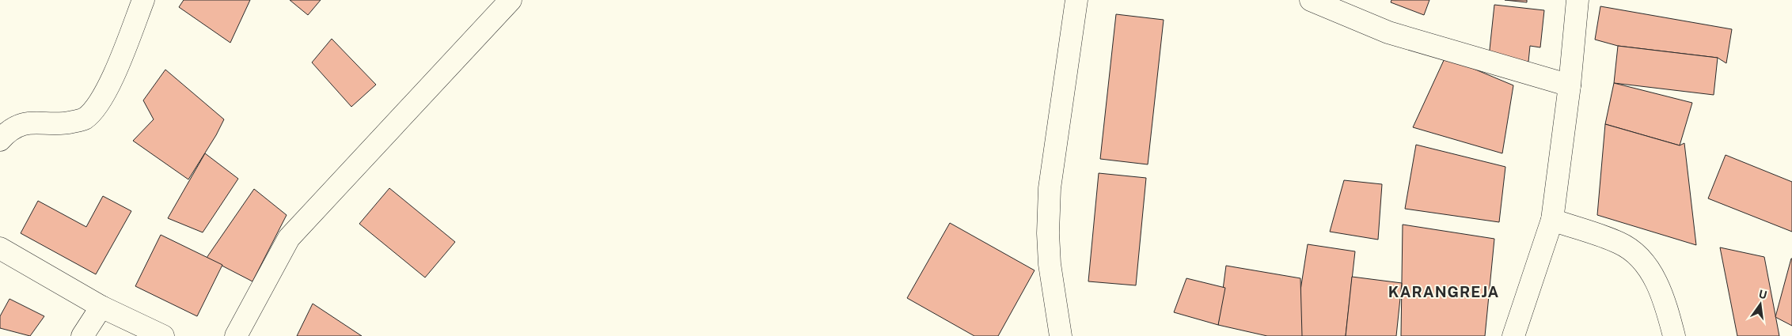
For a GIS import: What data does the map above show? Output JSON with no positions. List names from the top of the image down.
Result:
{
  "districts": ["KARANGREJA"],
  "north": "top"
}
